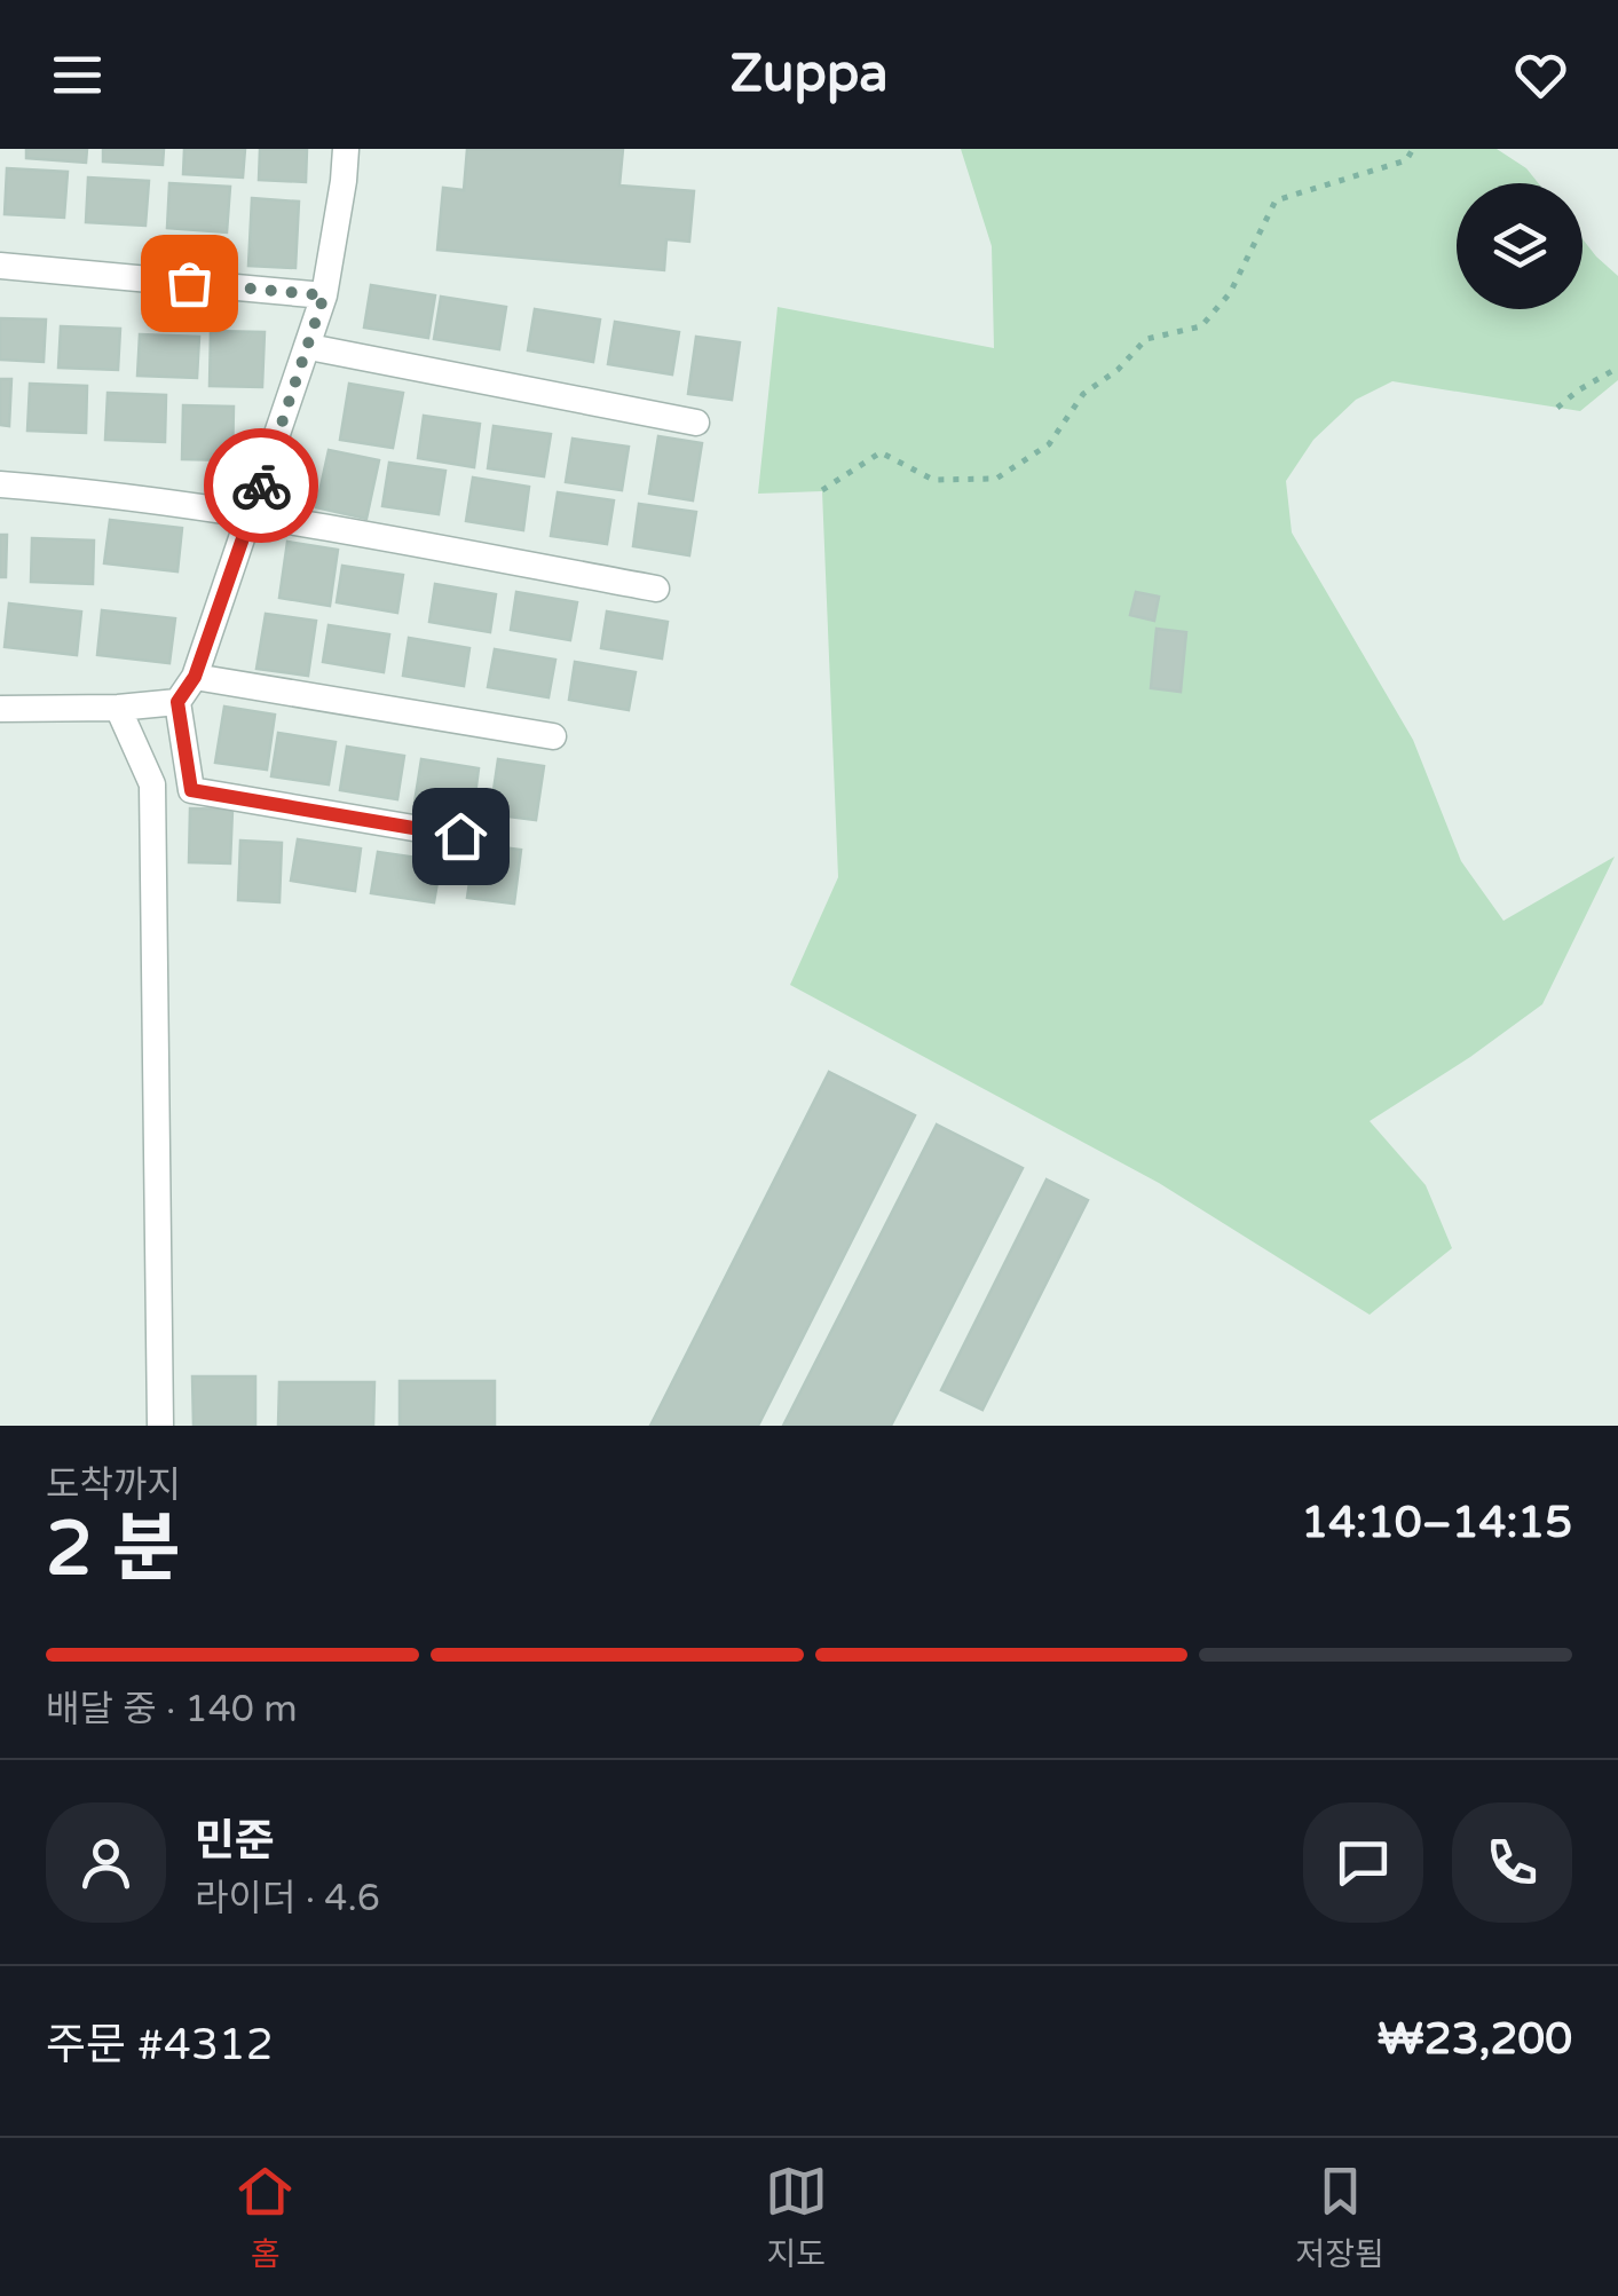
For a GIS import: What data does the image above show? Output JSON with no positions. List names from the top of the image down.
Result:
{
  "page": {
    "header": "Zuppa",
    "heading": ["2 분", "도착까지", "14:10–14:15"],
    "panel": [
      "민준",
      "라이더 · 4.6",
      "주문 #4312",
      "₩23,200"
    ],
    "bar": "배달 중 · 140 m",
    "tabs": ["홈", "지도", "저장됨"]
  }
}
